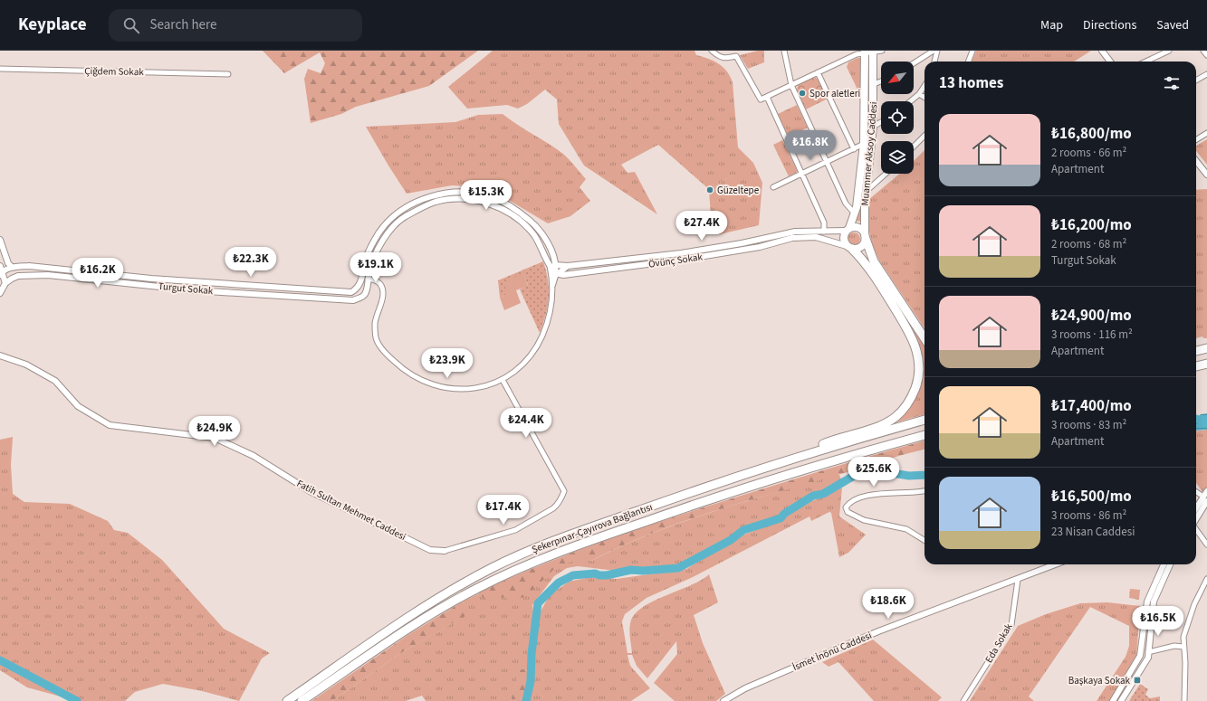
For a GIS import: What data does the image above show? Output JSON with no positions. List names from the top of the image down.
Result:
{
  "streets": {
    "highway": ["Şekerpınar-Çayırova Bağlantısı"],
    "main road": ["Muammer Aksoy Caddesi"],
    "street": [
      "Çiğdem Sokak",
      "Övünç Sokak",
      "Turgut Sokak",
      "Fatih Sultan Mehmet Caddesi",
      "Eda Sokak",
      "İsmet İnönü Caddesi"
    ]
  },
  "crossings": [
    ["Muammer Aksoy Caddesi", "Övünç Sokak"],
    ["Eda Sokak", "İsmet İnönü Caddesi"]
  ],
  "places": {
    "other": ["Spor aletleri", "Güzeltepe"],
    "transit": ["Başkaya Sokak"]
  },
  "north": "bottom left",
  "page": {
    "header": "Keyplace",
    "search": "Search here",
    "nav": ["Map", "Directions", "Saved"],
    "heading": "13 homes",
    "list": [
      {
        "name": "₺16,800/mo",
        "note": "2 rooms · 66 m² · Apartment"
      },
      {
        "name": "₺16,200/mo",
        "note": "2 rooms · 68 m² · Turgut Sokak"
      },
      {
        "name": "₺24,900/mo",
        "note": "3 rooms · 116 m² · Apartment"
      },
      {
        "name": "₺17,400/mo",
        "note": "3 rooms · 83 m² · Apartment"
      },
      {
        "name": "₺16,500/mo",
        "note": "3 rooms · 86 m² · 23 Nisan Caddesi"
      }
    ],
    "price": [
      "₺16.8K",
      "₺15.3K",
      "₺27.4K",
      "₺22.3K",
      "₺19.1K",
      "₺16.2K",
      "₺23.9K",
      "₺24.4K",
      "₺24.9K",
      "₺25.6K",
      "₺17.4K",
      "₺18.6K",
      "₺16.5K"
    ]
  }
}
